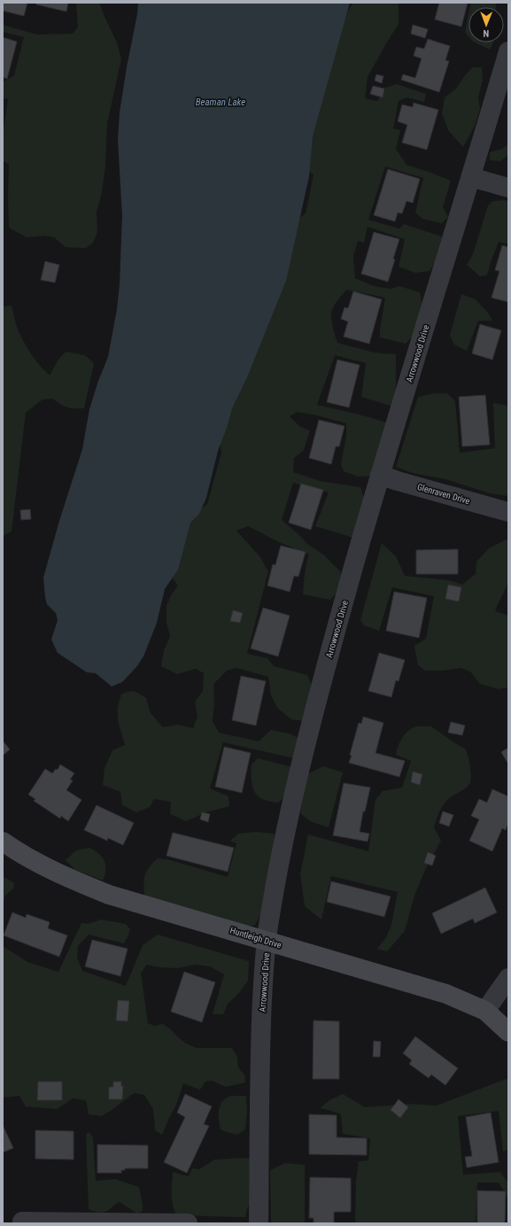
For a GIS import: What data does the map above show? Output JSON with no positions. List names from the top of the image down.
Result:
{
  "streets": {
    "street": ["Arrowwood Drive", "Glenraven Drive", "Huntleigh Drive"]
  },
  "crossings": [
    ["Arrowwood Drive", "Glenraven Drive"],
    ["Arrowwood Drive", "Huntleigh Drive"]
  ],
  "water": ["Beaman Lake"],
  "north": "bottom"
}
